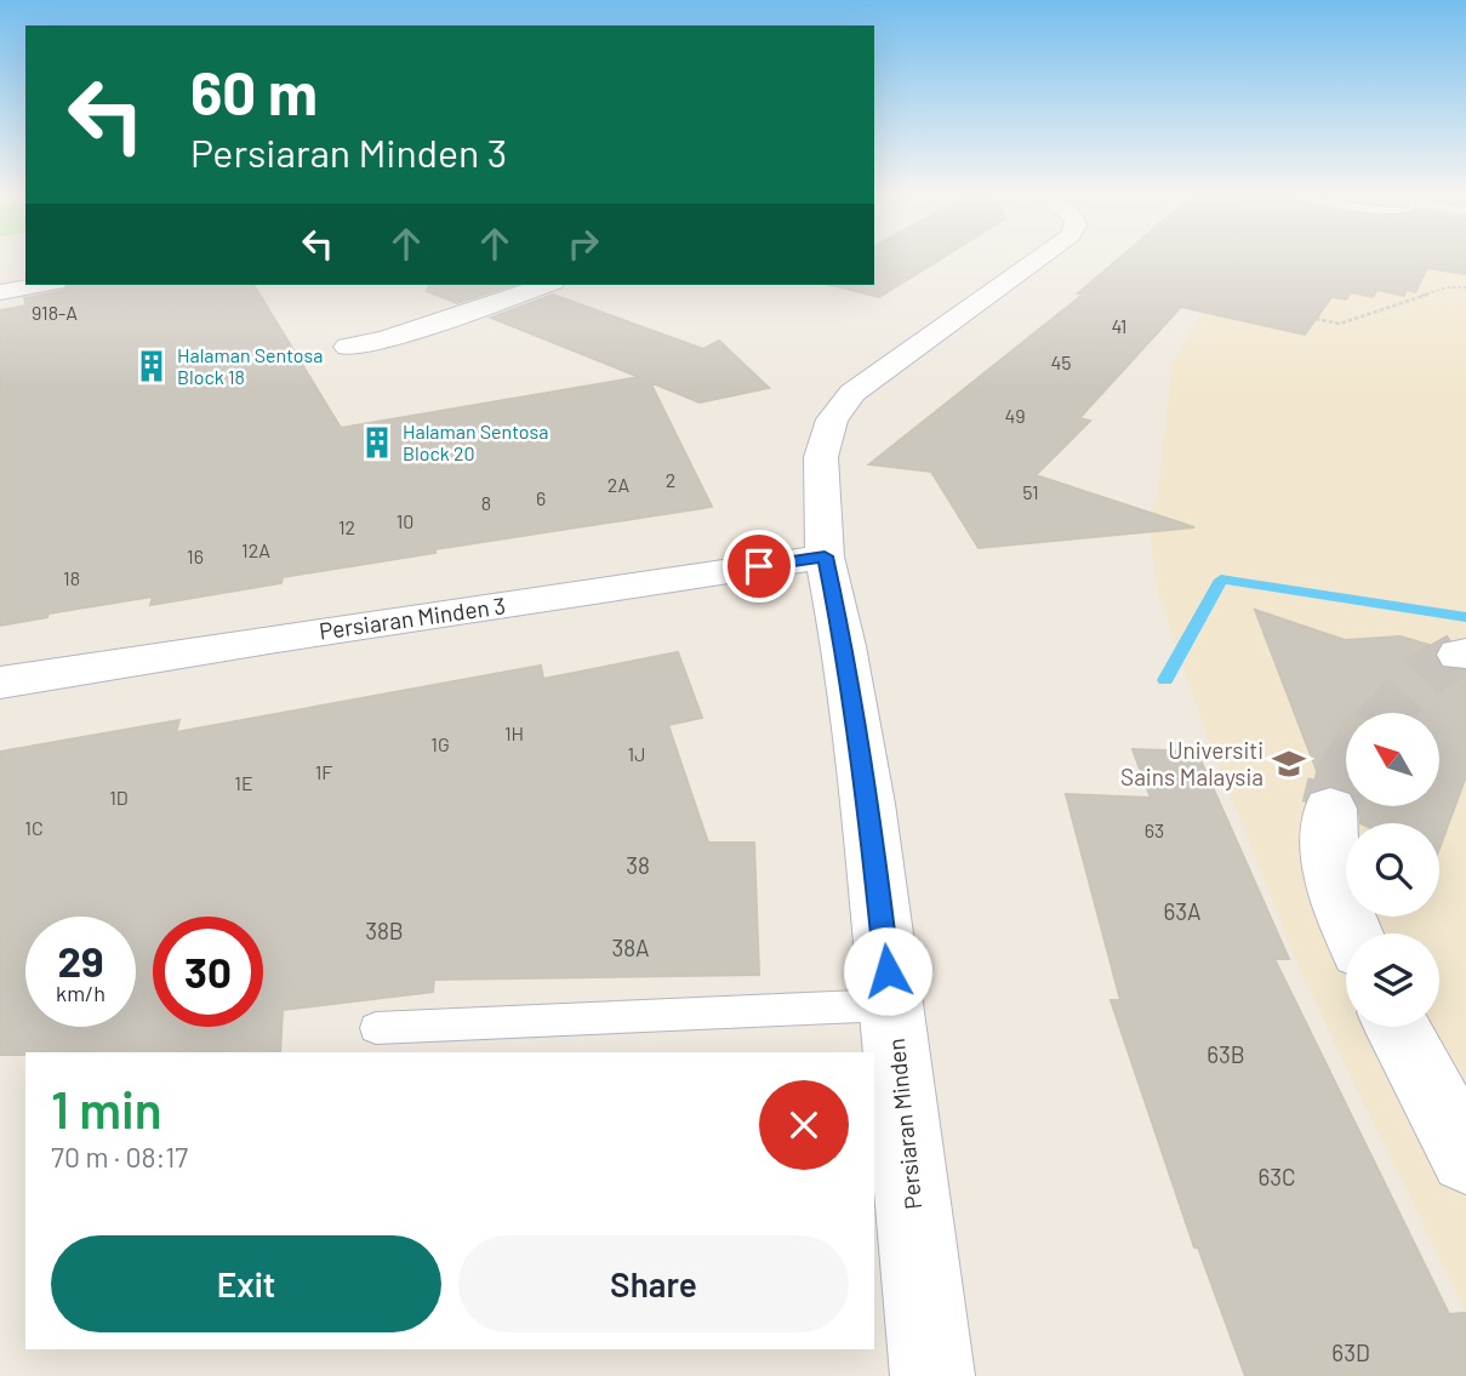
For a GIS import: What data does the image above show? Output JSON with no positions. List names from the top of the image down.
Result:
{
  "streets": {
    "street": ["Persiaran Minden 3", "Persiaran Minden"]
  },
  "crossings": [
    ["Persiaran Minden 3", "Persiaran Minden"]
  ],
  "places": {
    "building": ["Halaman Sentosa Block 18", "Halaman Sentosa Block 20"],
    "school or university": ["Universiti Sains Malaysia"]
  },
  "house_numbers": [
    "918-A",
    "41",
    "45",
    "49",
    "2",
    "2A",
    "51",
    "6",
    "8",
    "10",
    "12",
    "12A",
    "16",
    "18",
    "1H",
    "1G",
    "1J",
    "1F",
    "1E",
    "1D",
    "1C",
    "63",
    "38",
    "63A",
    "38B",
    "38A",
    "63B",
    "63C",
    "63D"
  ],
  "north": "top left",
  "page": {
    "turn": ["60 m", "Persiaran Minden 3"],
    "speed": "29 km/h",
    "limit": "30",
    "heading": ["1 min", "70 m · 08:17"],
    "buttons": ["Exit", "Share"]
  }
}
